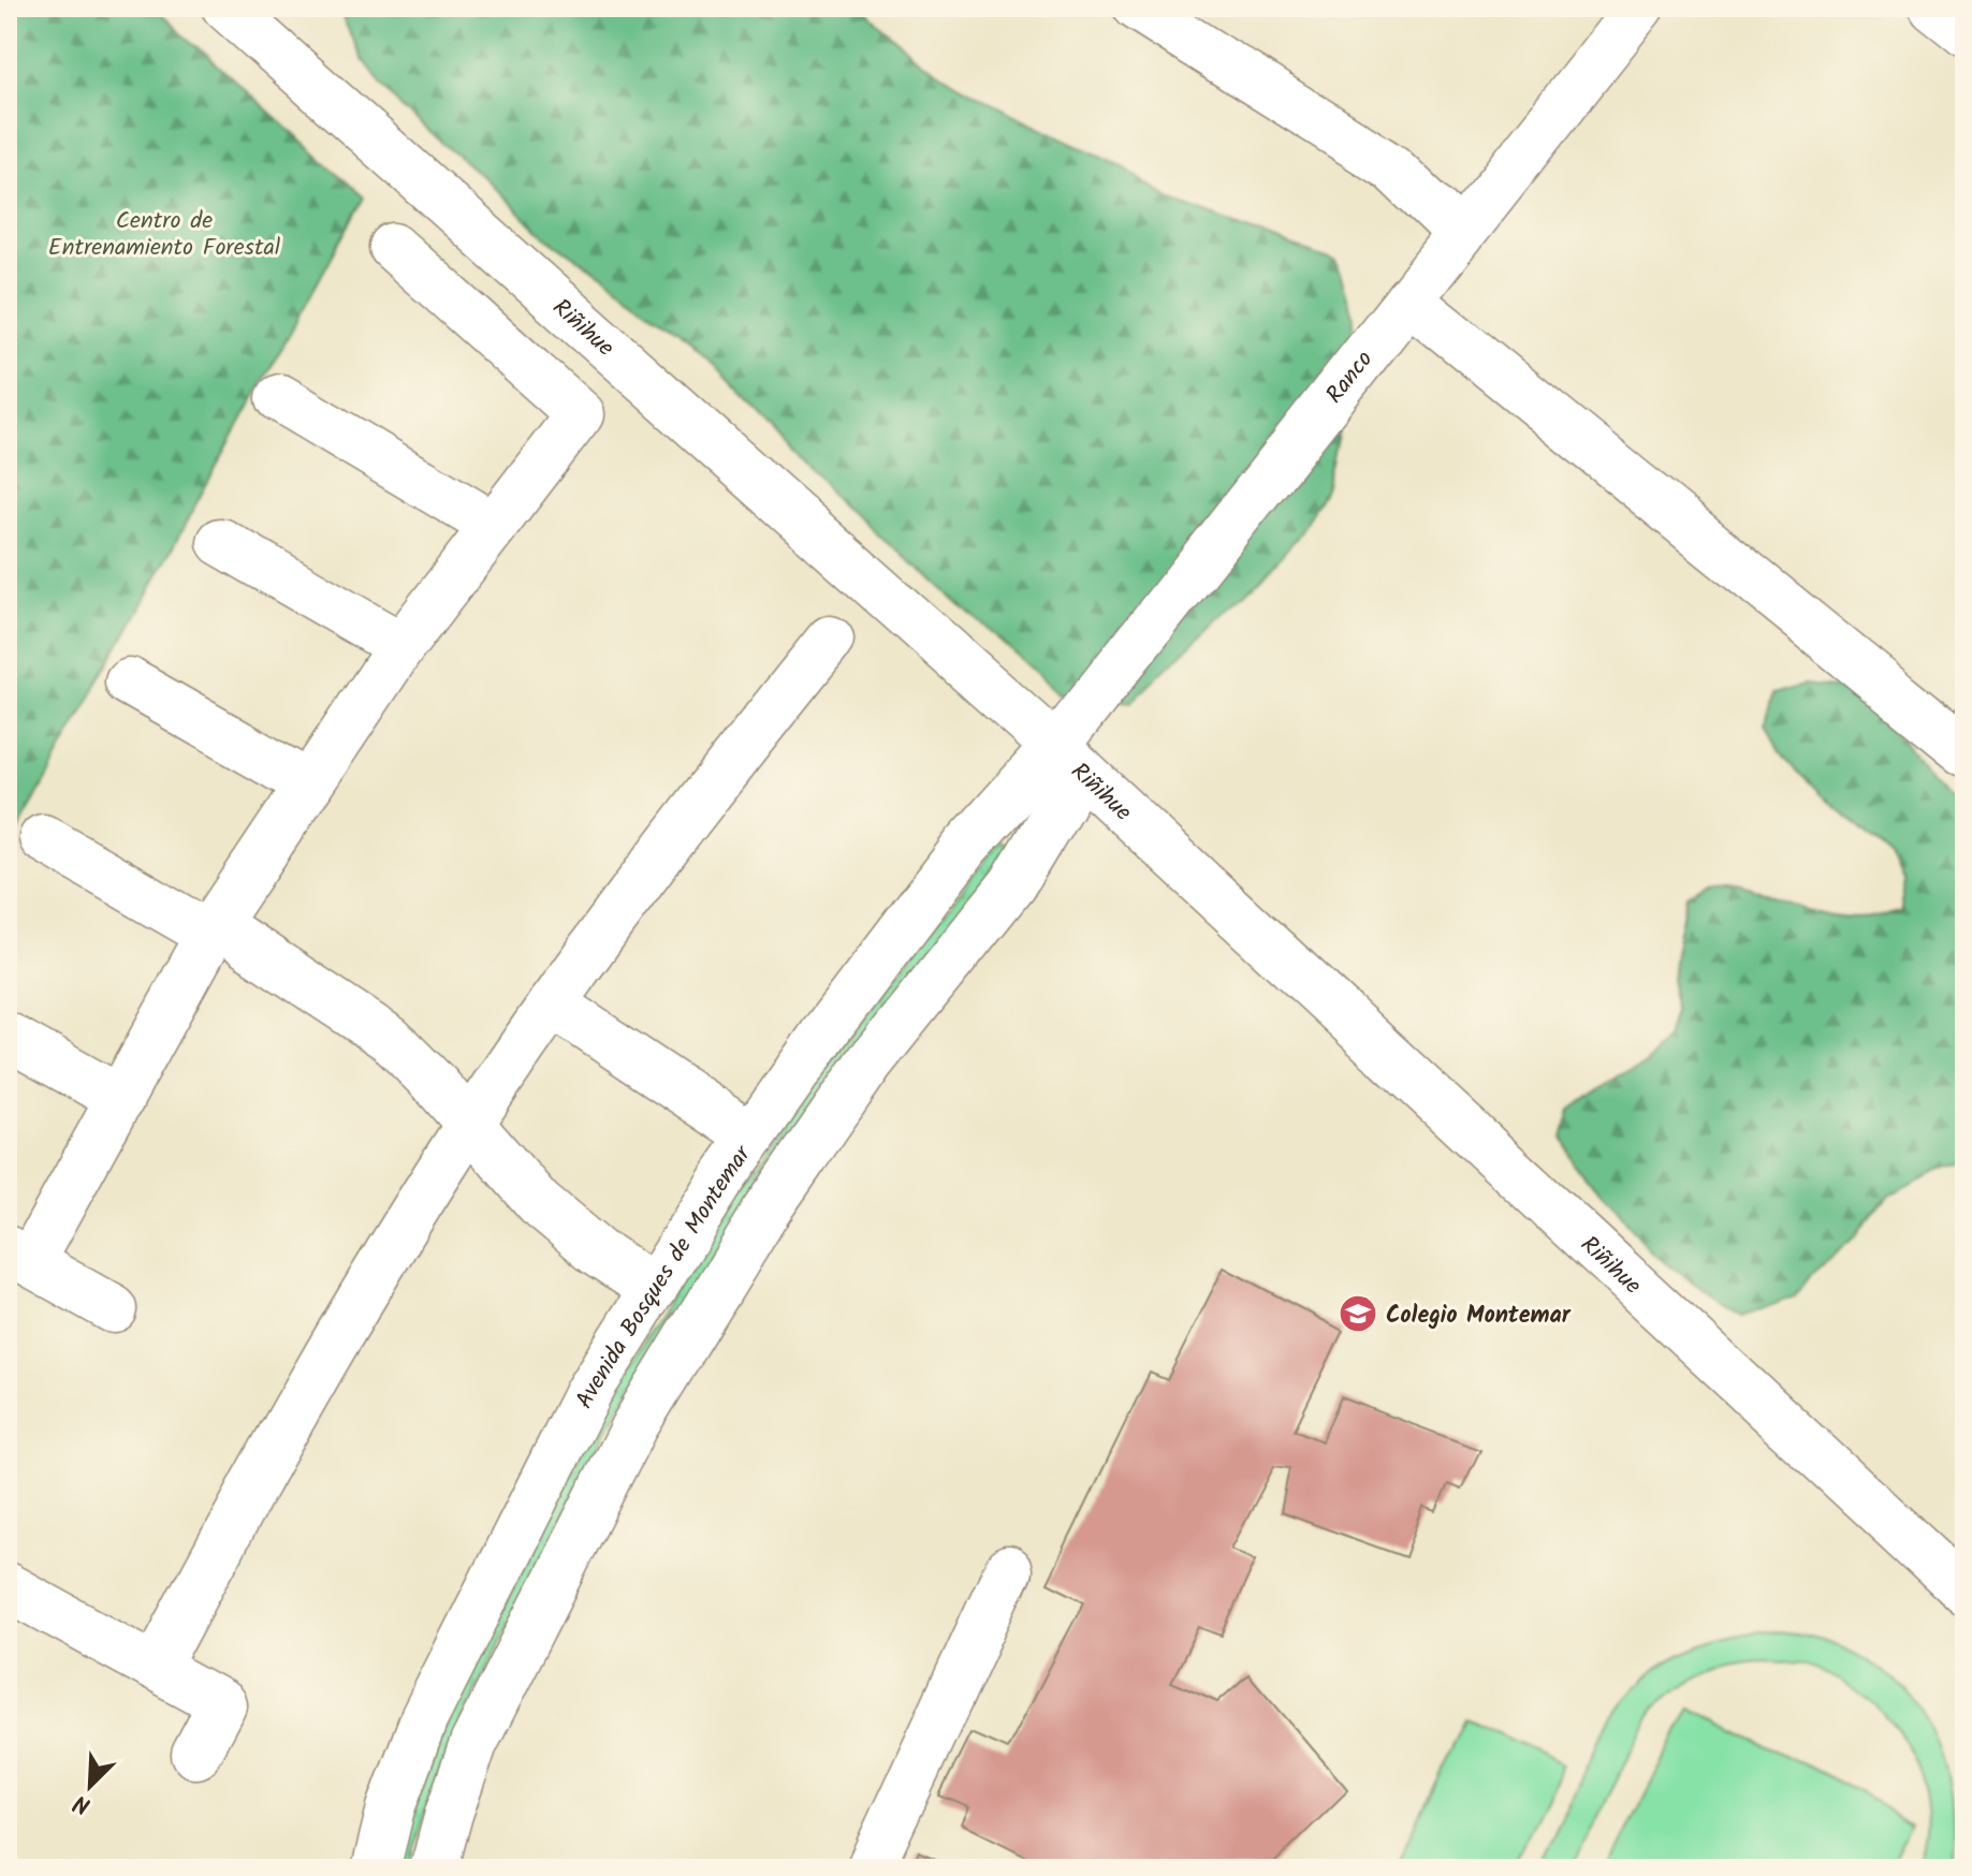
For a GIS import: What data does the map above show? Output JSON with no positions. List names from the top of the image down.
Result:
{
  "streets": {
    "street": ["Riñihue", "Ranco", "Avenida Bosques de Montemar"]
  },
  "crossings": [
    ["Riñihue", "Ranco"],
    ["Riñihue", "Avenida Bosques de Montemar"],
    ["Ranco", "Avenida Bosques de Montemar"]
  ],
  "parks": ["Centro de Entrenamiento Forestal"],
  "places": {
    "school or university": ["Colegio Montemar"]
  },
  "north": "bottom left"
}
